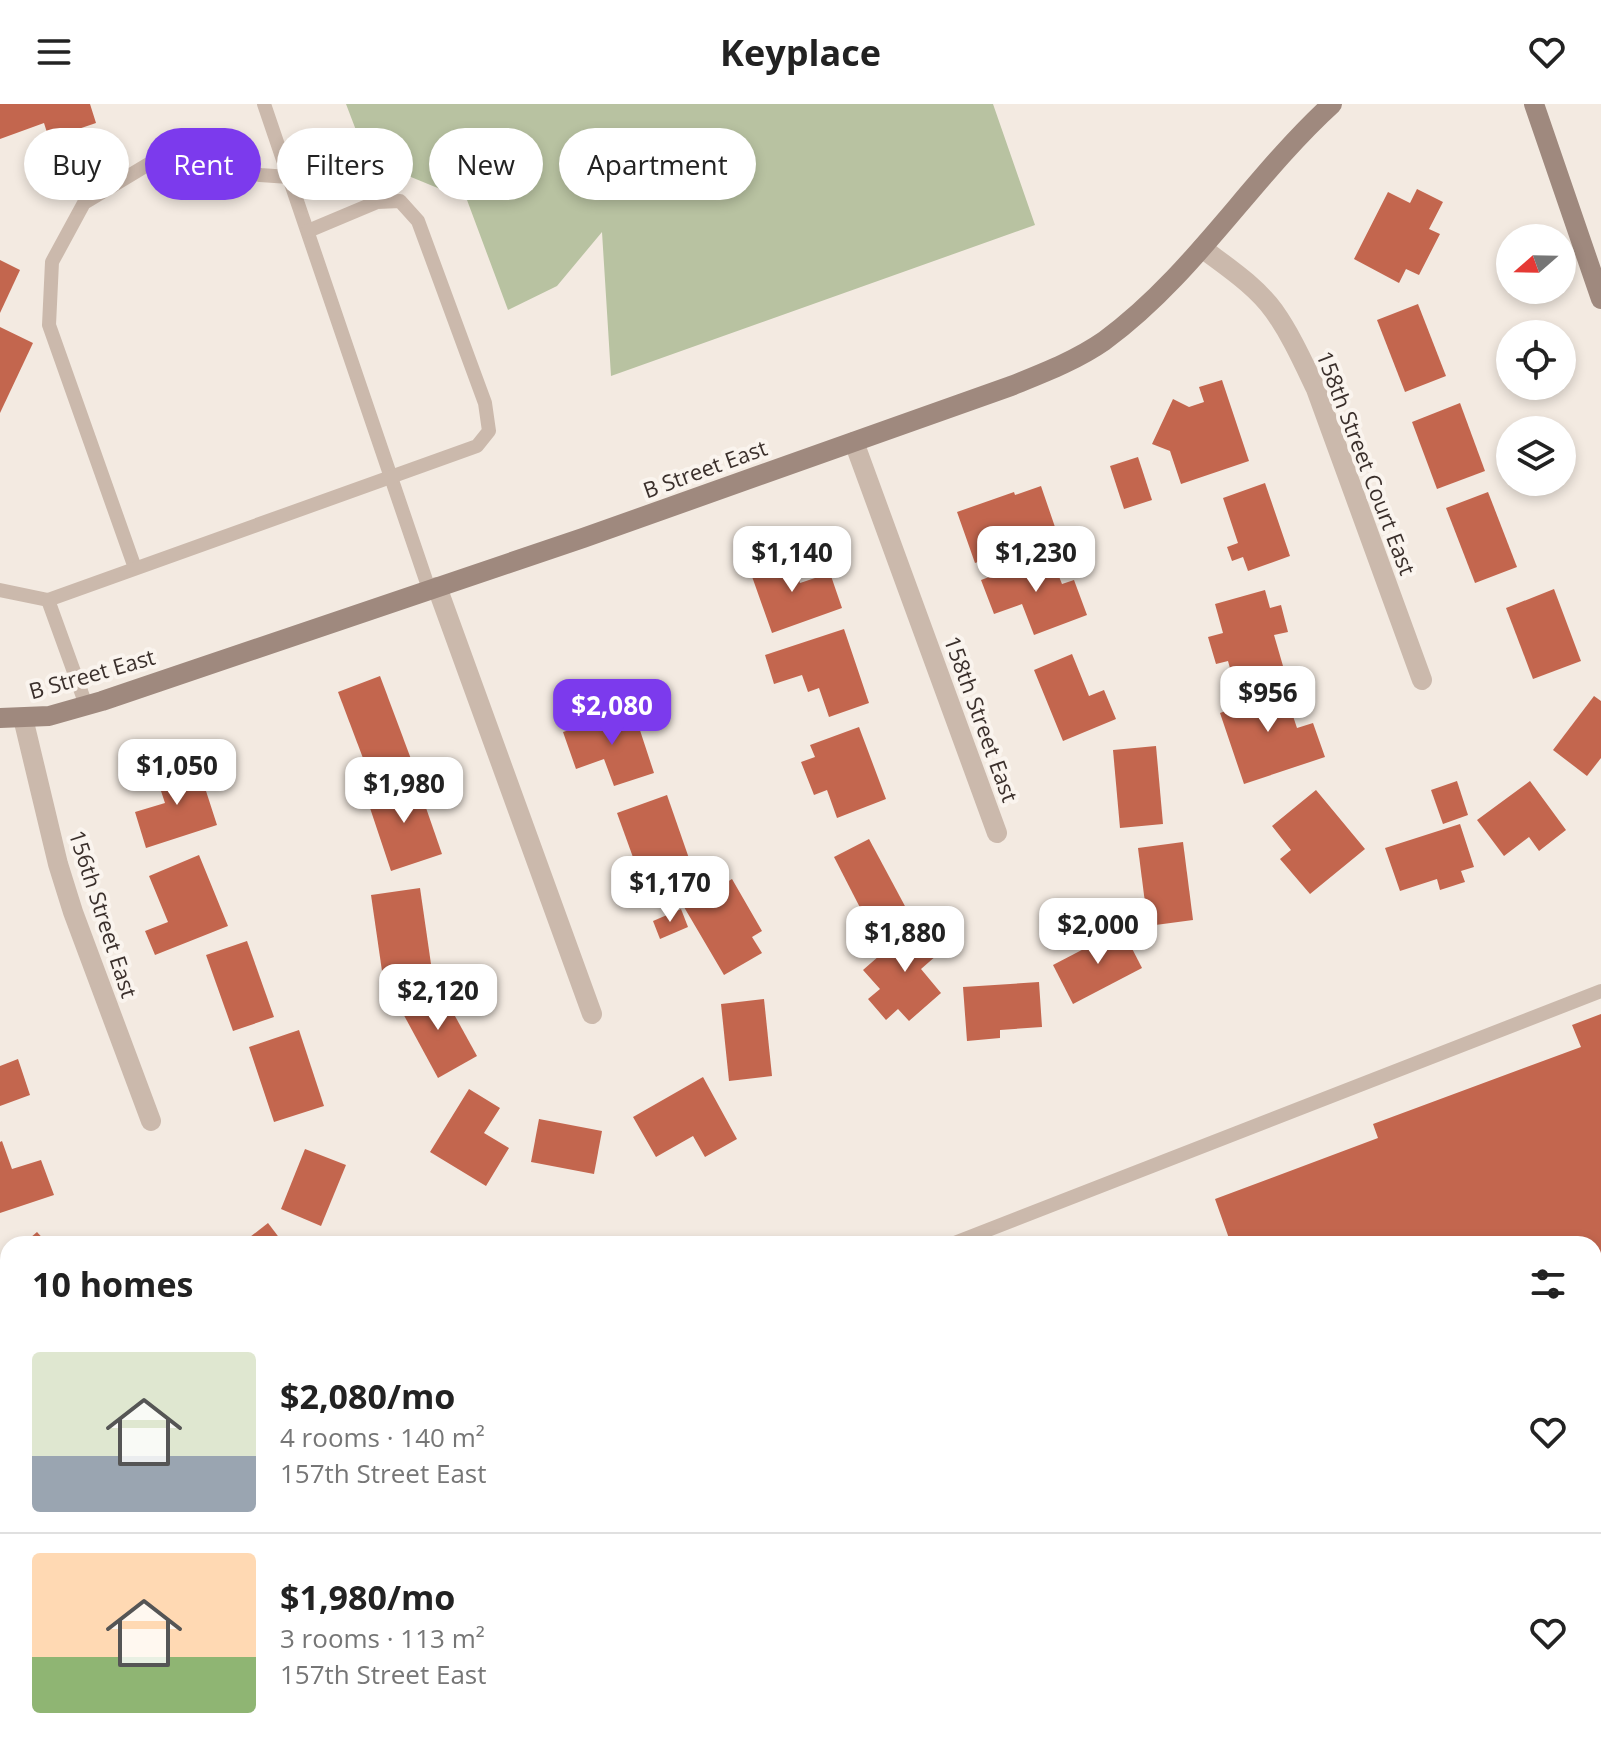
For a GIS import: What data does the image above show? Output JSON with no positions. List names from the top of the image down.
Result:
{
  "streets": {
    "street": [
      "158th Street Court East",
      "B Street East",
      "158th Street East",
      "156th Street East"
    ]
  },
  "crossings": [
    ["158th Street Court East", "B Street East"],
    ["B Street East", "158th Street East"],
    ["B Street East", "156th Street East"]
  ],
  "north": "left",
  "page": {
    "header": "Keyplace",
    "chip": [
      "Buy",
      "Rent",
      "Filters",
      "New",
      "Apartment"
    ],
    "price": [
      "$1,140",
      "$1,230",
      "$956",
      "$2,080",
      "$1,050",
      "$1,980",
      "$1,170",
      "$2,000",
      "$1,880",
      "$2,120"
    ],
    "heading": "10 homes",
    "list": [
      {
        "name": "$2,080/mo",
        "note": "4 rooms · 140 m² · 157th Street East"
      },
      {
        "name": "$1,980/mo",
        "note": "3 rooms · 113 m² · 157th Street East"
      }
    ]
  }
}
